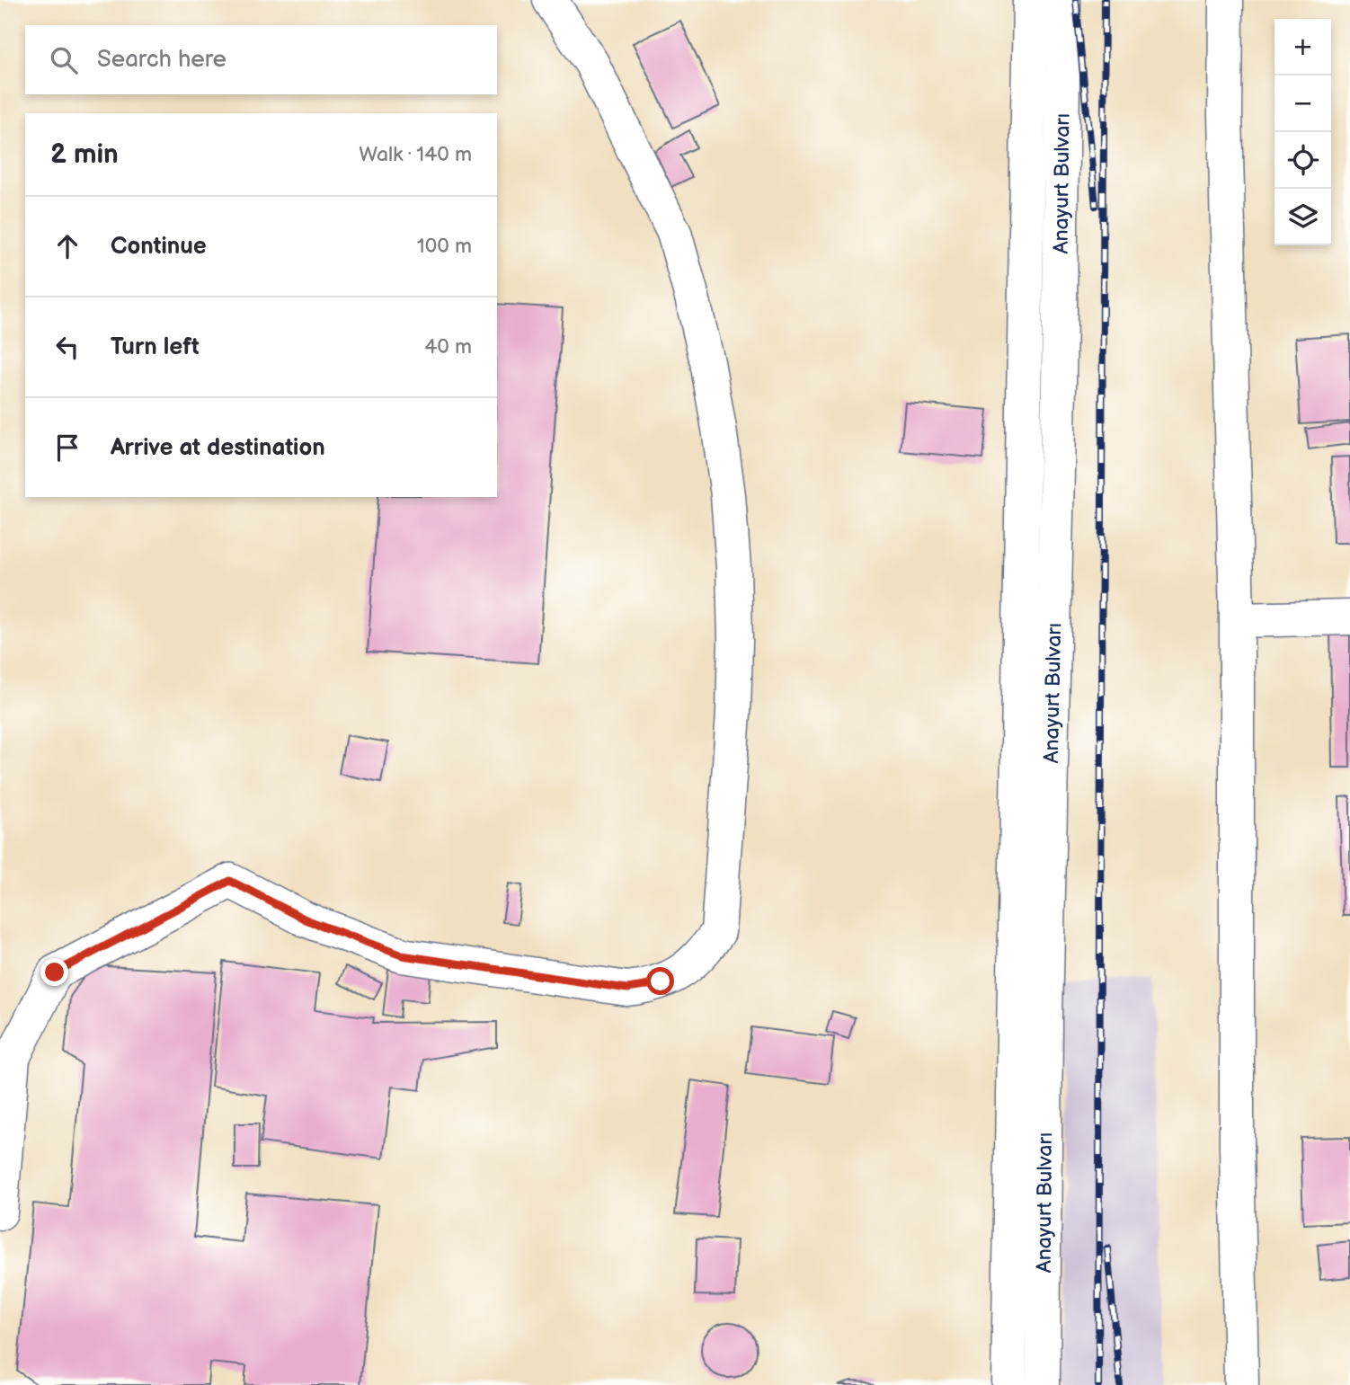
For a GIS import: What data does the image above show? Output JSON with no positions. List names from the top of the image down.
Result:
{
  "streets": {
    "main road": ["Anayurt Bulvarı"]
  },
  "page": {
    "map_buttons": ["+", "−"],
    "search": "Search here",
    "heading": ["2 min", "Walk · 140 m"],
    "list": [
      ["Continue", "100 m"],
      ["Turn left", "40 m"],
      "Arrive at destination"
    ]
  }
}
